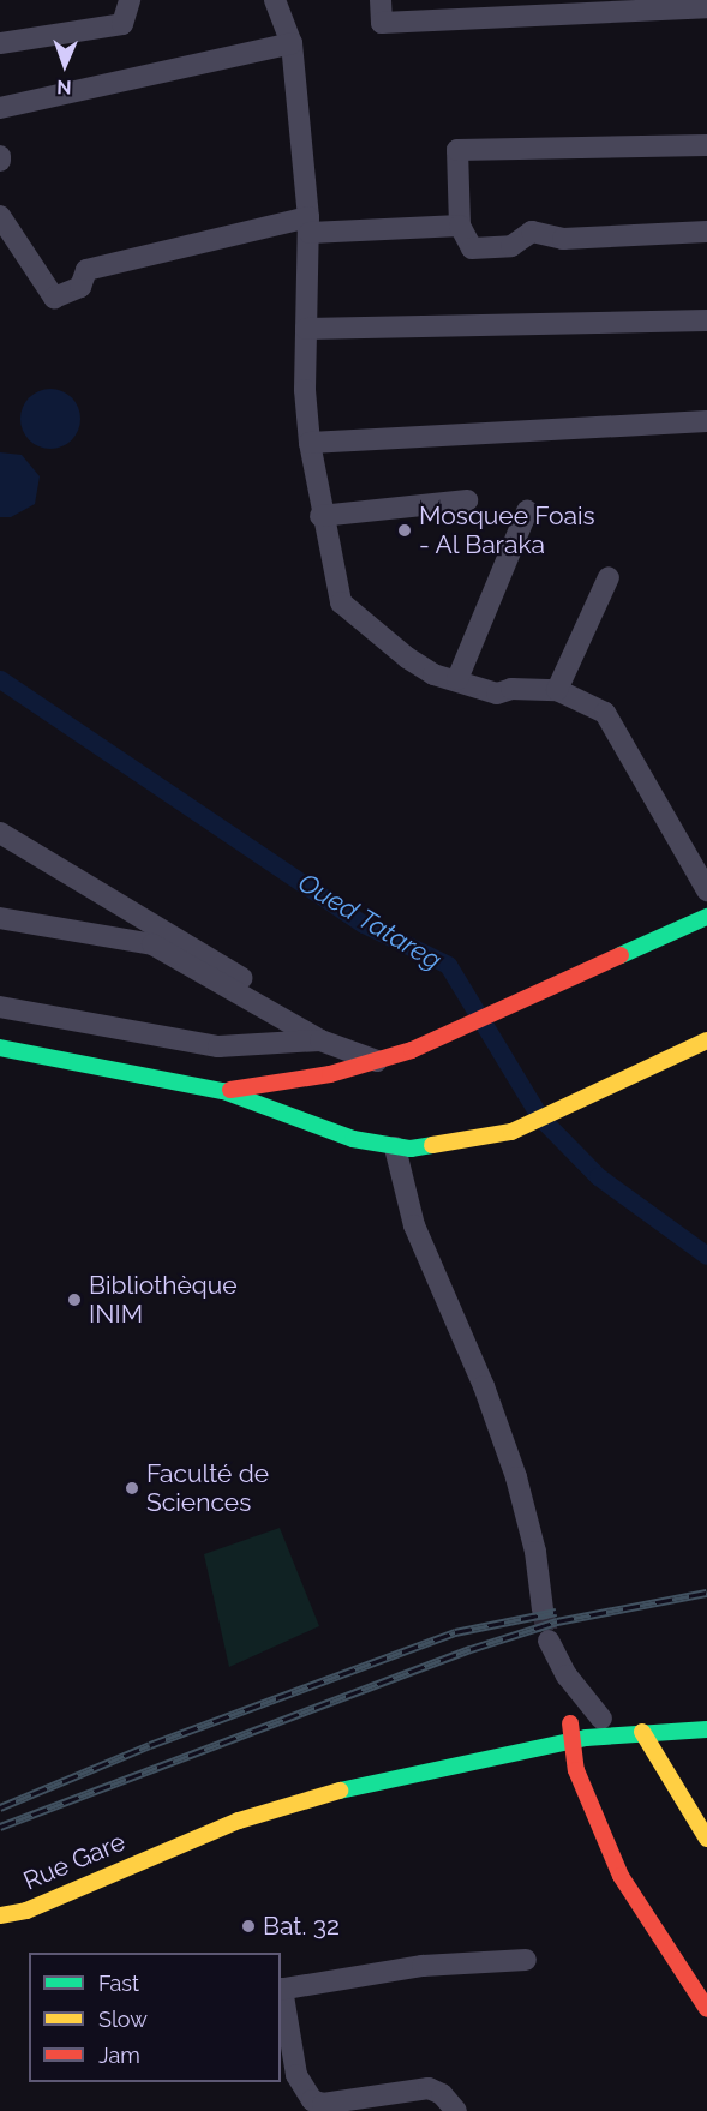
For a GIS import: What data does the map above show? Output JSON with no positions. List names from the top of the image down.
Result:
{
  "streets": {
    "main road": ["Rue Gare"]
  },
  "water": ["Oued Tatareg"],
  "places": [
    "Mosquee Foais - Al Baraka",
    "Bibliothèque INIM",
    "Faculté de Sciences",
    "Bat. 32"
  ],
  "legend": ["Fast", "Slow", "Jam"],
  "north": "bottom"
}
